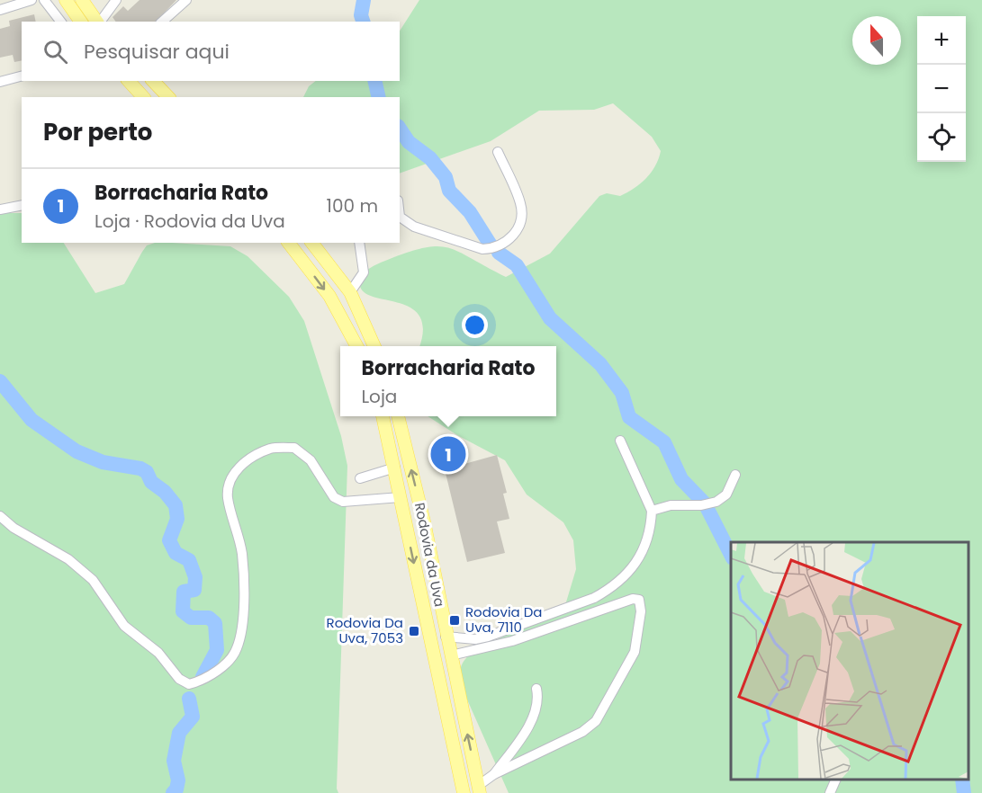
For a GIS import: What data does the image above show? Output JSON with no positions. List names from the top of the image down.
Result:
{
  "streets": {
    "main road": ["Rodovia da Uva"]
  },
  "places": {
    "transit": ["Rodovia Da Uva, 7110", "Rodovia Da Uva, 7053"]
  },
  "north": "top",
  "page": {
    "map_buttons": ["+", "−"],
    "search": "Pesquisar aqui",
    "heading": "Por perto",
    "list": [
      {
        "mark": "1",
        "name": "Borracharia Rato",
        "note": "Loja · Rodovia da Uva",
        "value": "100 m"
      }
    ],
    "popup": ["Borracharia Rato", "Loja"],
    "pins": "1"
  }
}
